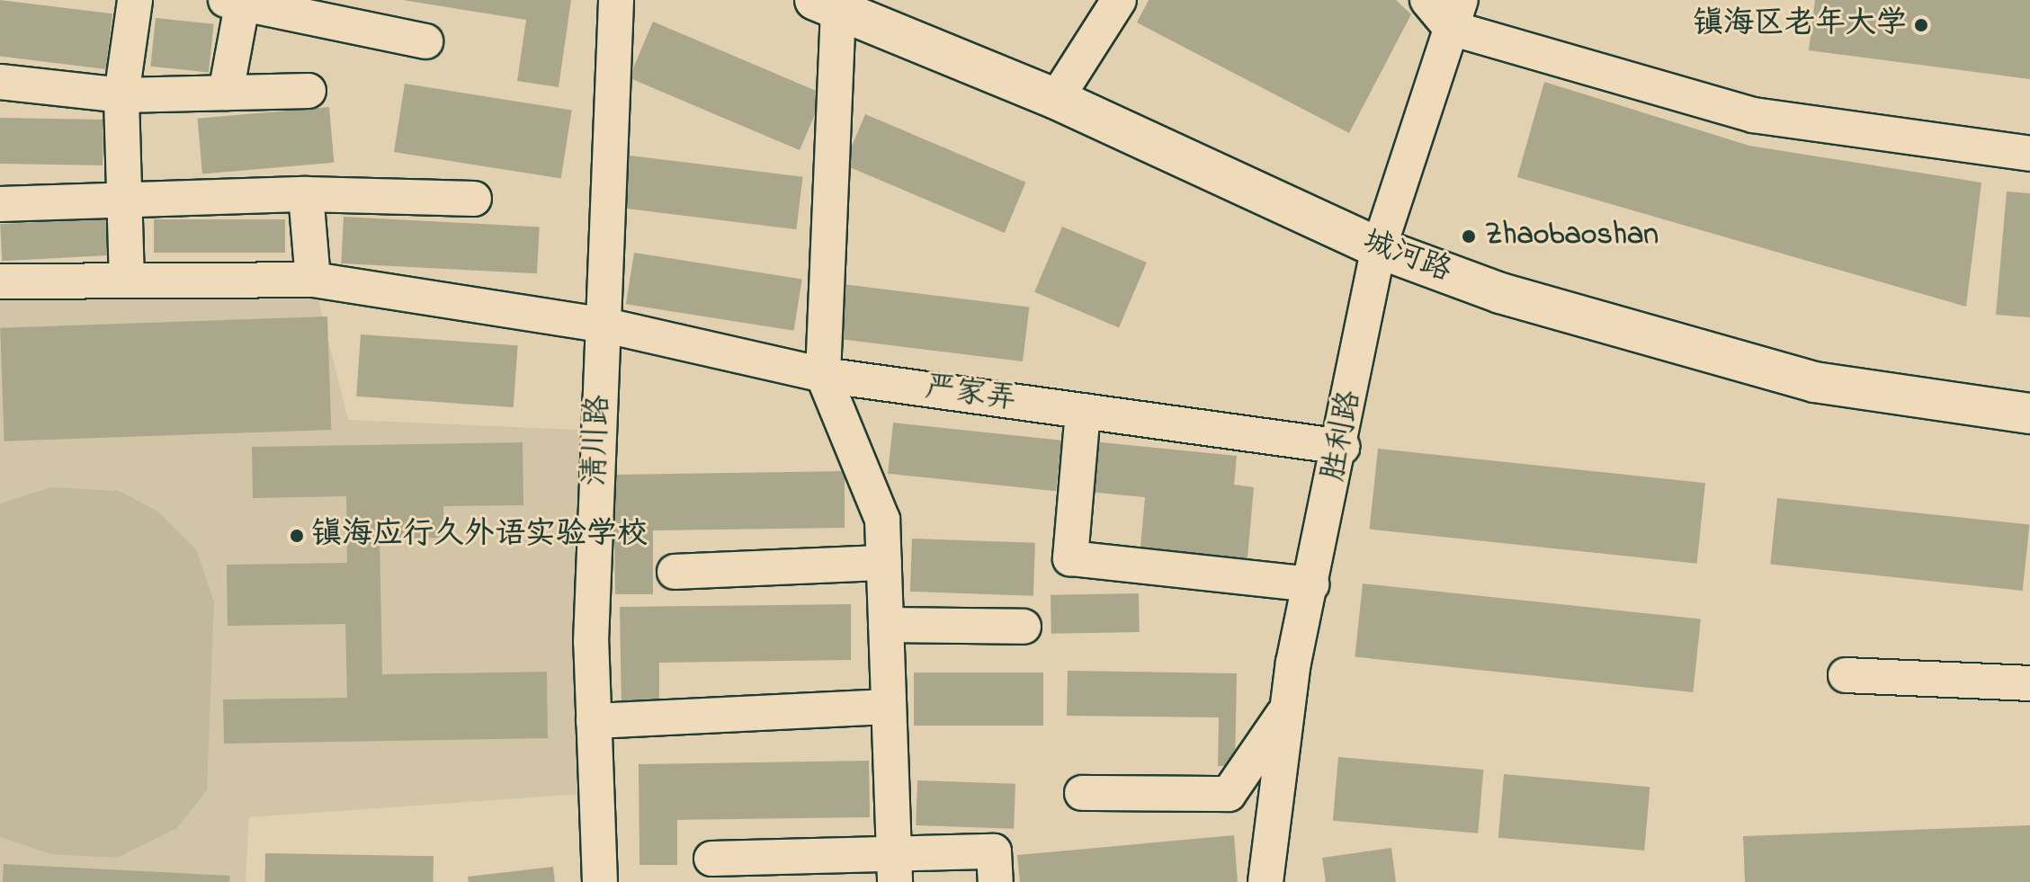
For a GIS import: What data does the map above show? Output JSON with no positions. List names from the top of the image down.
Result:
{
  "streets": {
    "main road": ["城河路"],
    "street": ["严家弄", "胜利路", "清川路"]
  },
  "crossings": [
    ["城河路", "胜利路"],
    ["严家弄", "胜利路"],
    ["严家弄", "清川路"]
  ],
  "places": ["镇海区老年大学", "Zhaobaoshan", "镇海应行久外语实验学校"]
}
